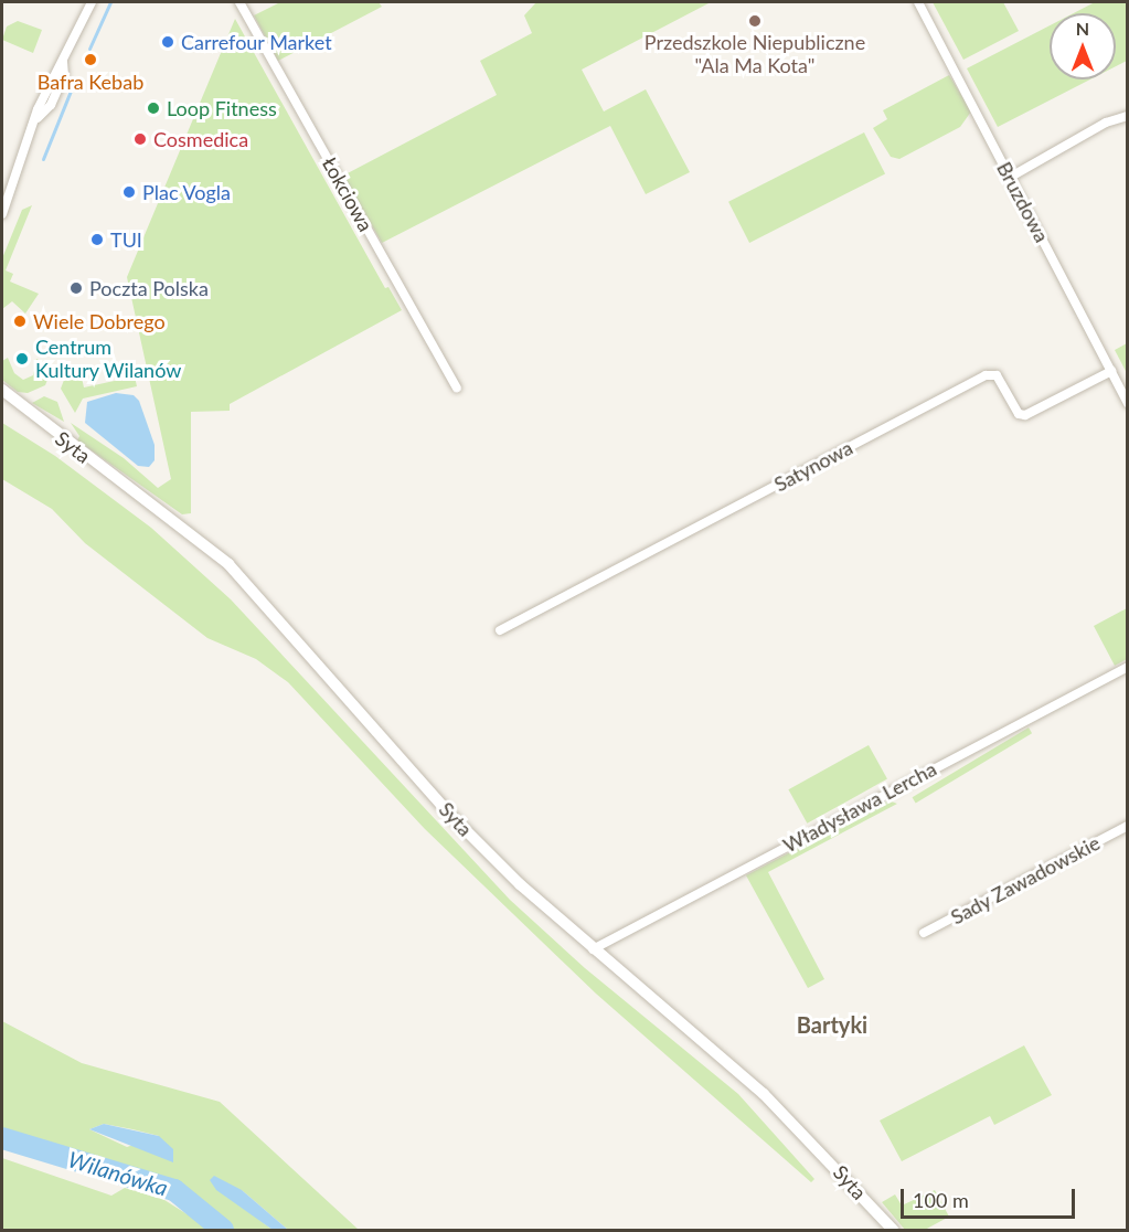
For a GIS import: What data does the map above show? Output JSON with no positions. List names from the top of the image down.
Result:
{
  "streets": {
    "street": [
      "Łokciowa",
      "Bruzdowa",
      "Syta",
      "Satynowa",
      "Władysława Lercha",
      "Sady Zawadowskie"
    ]
  },
  "crossings": [
    ["Bruzdowa", "Satynowa"],
    ["Syta", "Władysława Lercha"]
  ],
  "districts": ["Bartyki"],
  "water": ["Wilanówka"],
  "places": [
    "Przedszkole Niepubliczne \"Ala Ma Kota\"",
    "Carrefour Market",
    "Bafra Kebab",
    "Loop Fitness",
    "Cosmedica",
    "Plac Vogla",
    "TUI",
    "Poczta Polska",
    "Wiele Dobrego",
    "Centrum Kultury Wilanów"
  ],
  "scale_bar": "100 m",
  "north": "top"
}
